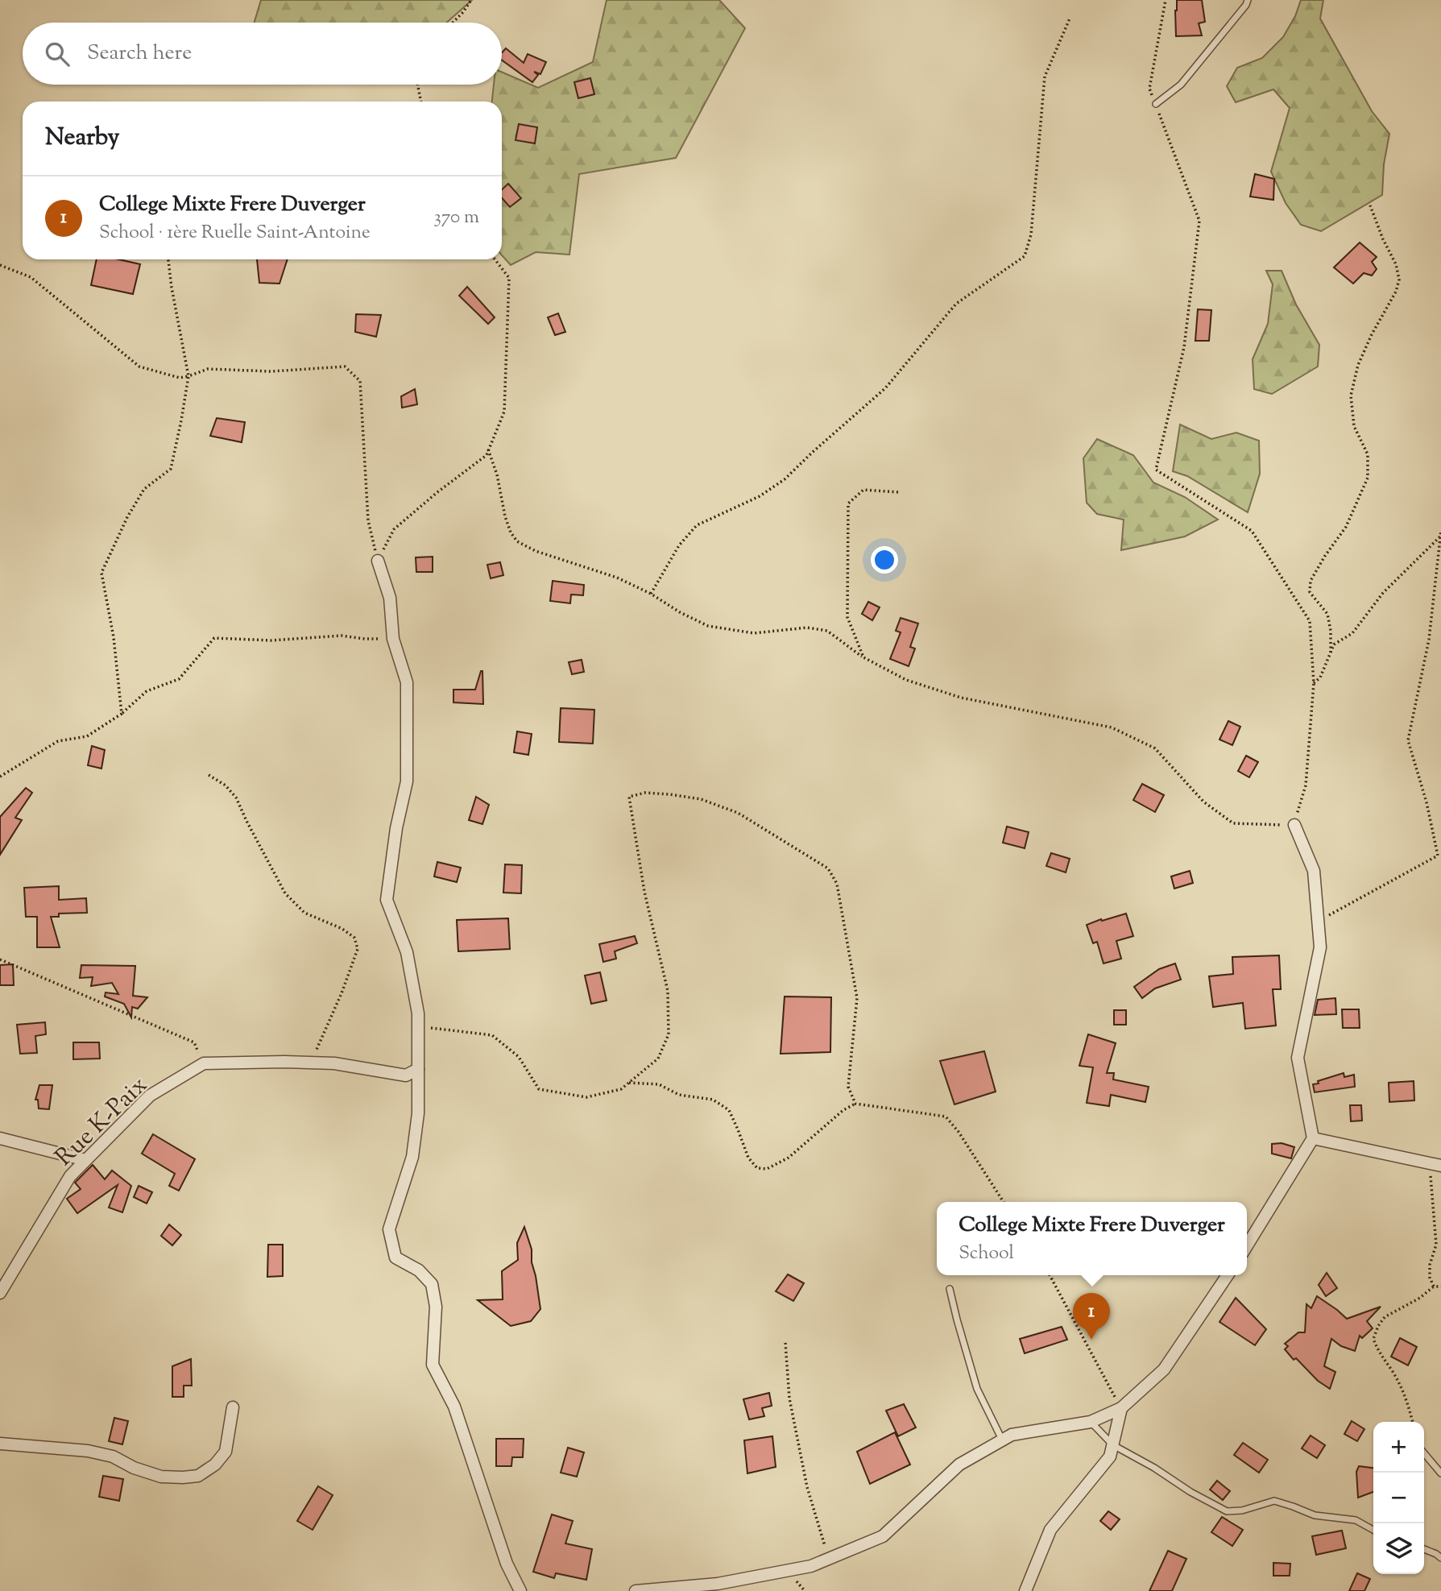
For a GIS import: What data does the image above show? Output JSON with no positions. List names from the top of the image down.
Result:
{
  "streets": {
    "street": ["Rue K-Paix"]
  },
  "page": {
    "search": "Search here",
    "heading": "Nearby",
    "list": [
      {
        "mark": "1",
        "name": "College Mixte Frere Duverger",
        "note": "School · 1ère Ruelle Saint-Antoine",
        "value": "370 m"
      }
    ],
    "popup": ["College Mixte Frere Duverger", "School"],
    "pins": "1",
    "map_buttons": ["+", "−"]
  }
}
